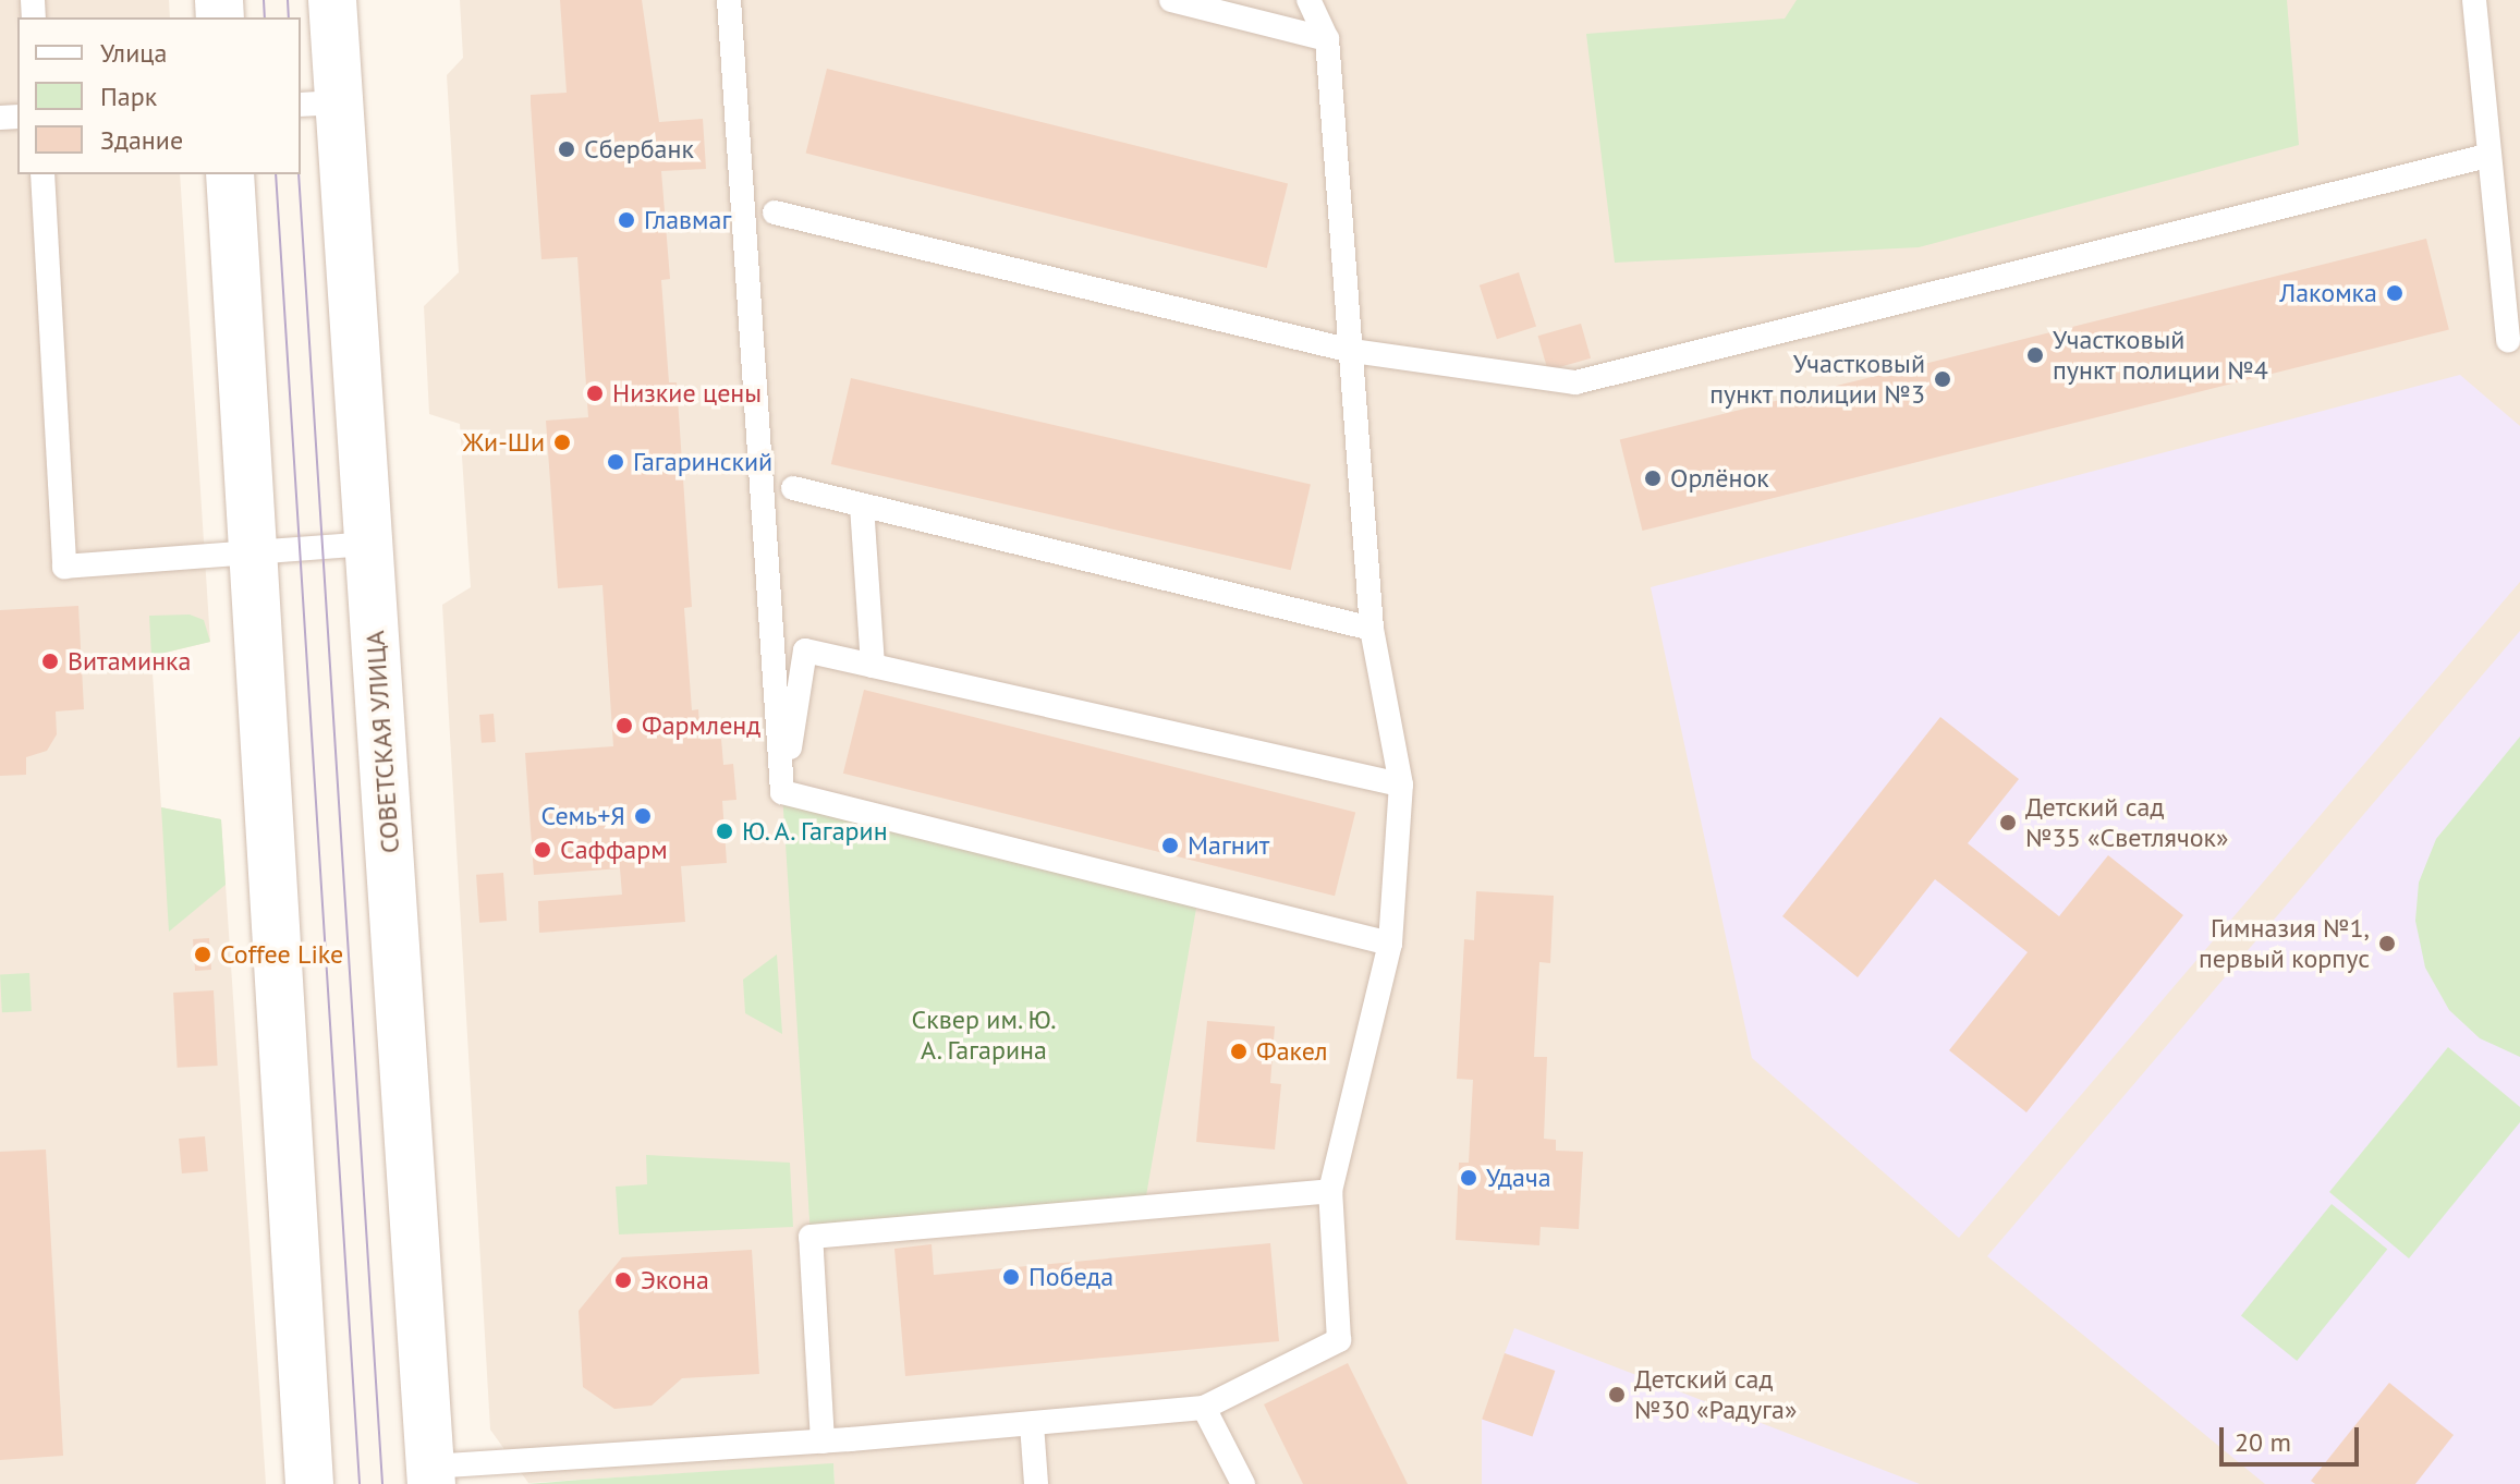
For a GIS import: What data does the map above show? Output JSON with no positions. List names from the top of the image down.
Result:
{
  "streets": {
    "main road": ["СОВЕТСКАЯ УЛИЦА"]
  },
  "parks": ["Сквер им. Ю. А. Гагарина"],
  "places": [
    "Сбербанк",
    "Главмаг",
    "Лакомка",
    "Участковый пункт полиции №4",
    "Участковый пункт полиции №3",
    "Низкие цены",
    "Жи-Ши",
    "Гагаринский",
    "Орлёнок",
    "Витаминка",
    "Фармленд",
    "Семь+Я",
    "Детский сад №35 «Светлячок»",
    "Ю. А. Гагарин",
    "Магнит",
    "Саффарм",
    "Гимназия №1, первый корпус",
    "Coffee Like",
    "Факел",
    "Удача",
    "Победа",
    "Экона",
    "Детский сад №30 «Радуга»"
  ],
  "legend": ["Улица", "Парк", "Здание"],
  "scale_bar": "20 m"
}
